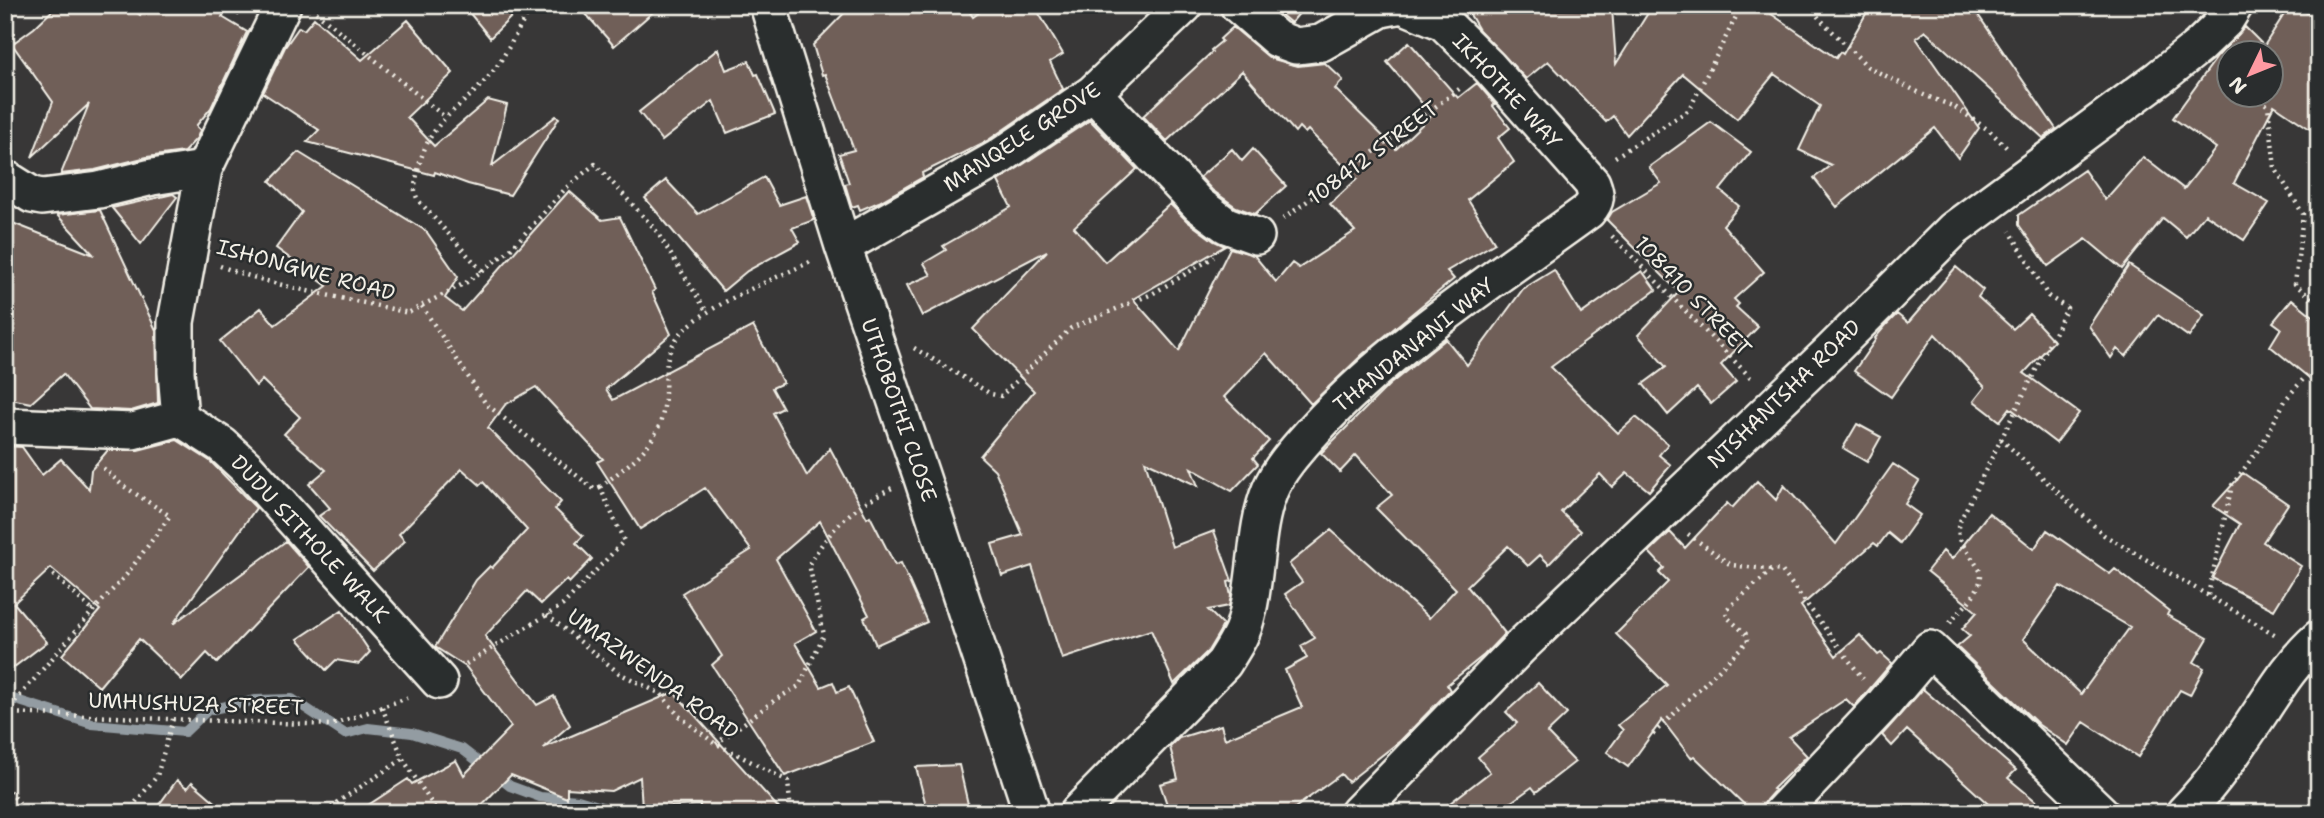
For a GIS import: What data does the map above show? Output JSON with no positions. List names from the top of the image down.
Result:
{
  "streets": {
    "street": [
      "IKHOTHE WAY",
      "MANQELE GROVE",
      "THANDANANI WAY",
      "NTSHANTSHA ROAD",
      "UTHOBOTHI CLOSE",
      "DUDU SITHOLE WALK"
    ],
    "path": [
      "108412 STREET",
      "ISHONGWE ROAD",
      "108410 STREET",
      "UMAZWENDA ROAD",
      "UMHUSHUZA STREET"
    ]
  },
  "crossings": [
    ["IKHOTHE WAY", "108412 STREET"],
    ["MANQELE GROVE", "UTHOBOTHI CLOSE"],
    ["108410 STREET", "THANDANANI WAY"],
    ["108410 STREET", "NTSHANTSHA ROAD"],
    ["DUDU SITHOLE WALK", "UMHUSHUZA STREET"],
    ["UMAZWENDA ROAD", "UMHUSHUZA STREET"]
  ],
  "north": "bottom left"
}
